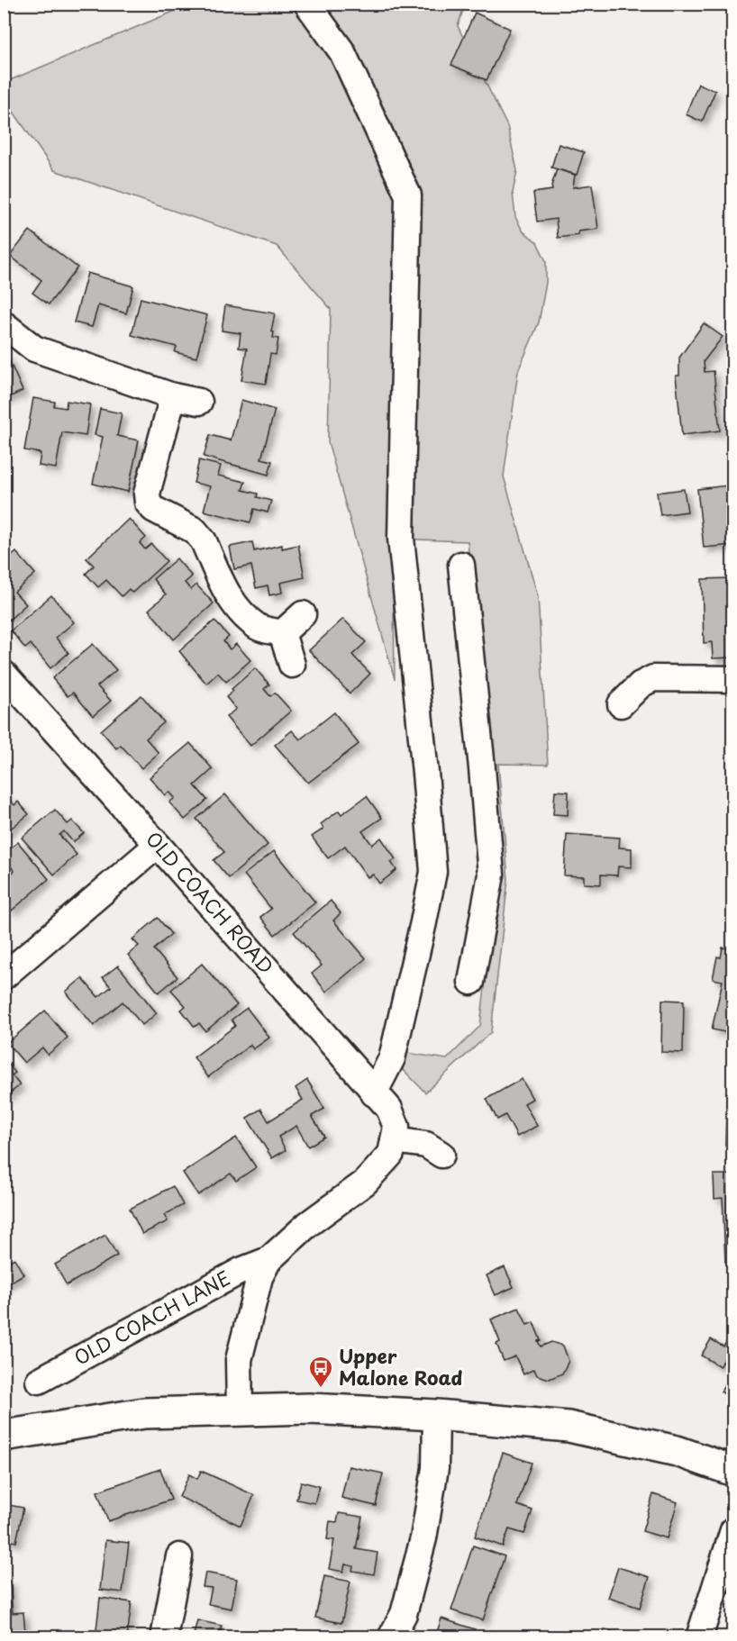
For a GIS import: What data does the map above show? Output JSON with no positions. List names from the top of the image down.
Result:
{
  "streets": {
    "street": ["OLD COACH ROAD", "OLD COACH LANE"]
  },
  "crossings": [
    ["OLD COACH ROAD", "OLD COACH LANE"]
  ],
  "places": {
    "bus stop": ["Upper Malone Road"]
  }
}
